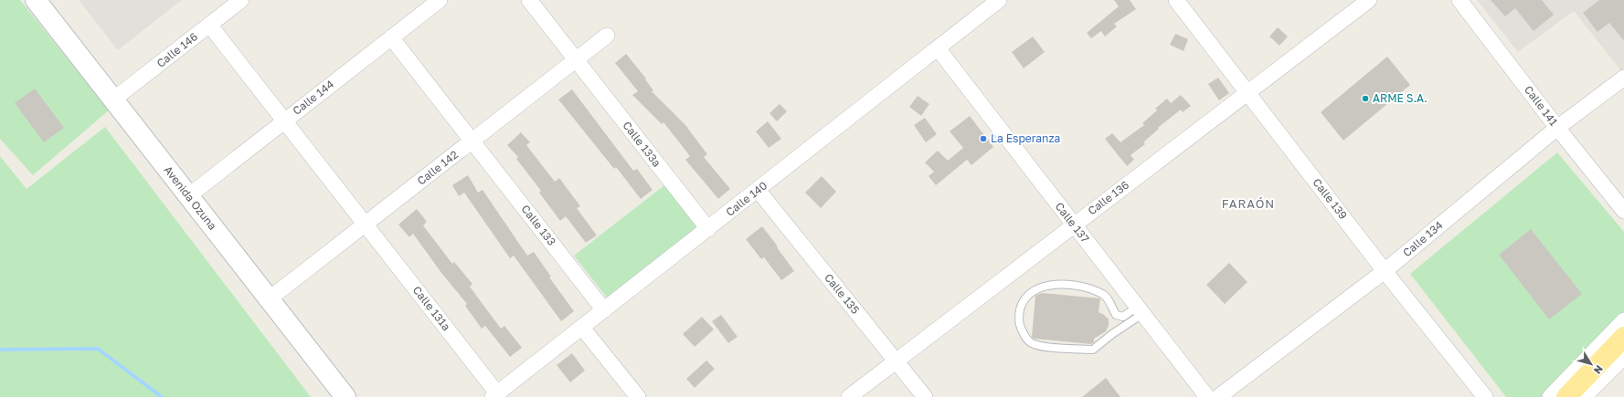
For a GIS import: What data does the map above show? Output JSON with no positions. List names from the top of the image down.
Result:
{
  "streets": {
    "main road": ["Avenida Ozuna"],
    "street": [
      "Calle 146",
      "Calle 144",
      "Calle 141",
      "Calle 133a",
      "Calle 142",
      "Calle 136",
      "Calle 140",
      "Calle 139",
      "Calle 137",
      "Calle 133",
      "Calle 134",
      "Calle 135",
      "Calle 131a"
    ]
  },
  "crossings": [
    ["Calle 146", "Avenida Ozuna"],
    ["Calle 146", "Calle 131a"],
    ["Calle 144", "Avenida Ozuna"],
    ["Calle 144", "Calle 133"],
    ["Calle 144", "Calle 131a"],
    ["Calle 141", "Calle 134"],
    ["Calle 133a", "Calle 142"],
    ["Calle 133a", "Calle 140"],
    ["Calle 142", "Avenida Ozuna"],
    ["Calle 142", "Calle 133"],
    ["Calle 142", "Calle 131a"],
    ["Calle 136", "Calle 139"],
    ["Calle 136", "Calle 137"],
    ["Calle 136", "Calle 135"],
    ["Calle 140", "Calle 137"],
    ["Calle 140", "Calle 133"],
    ["Calle 140", "Calle 135"],
    ["Calle 140", "Calle 131a"],
    ["Calle 139", "Calle 134"]
  ],
  "districts": ["FARAÓN"],
  "places": ["ARME S.A.", "La Esperanza"],
  "north": "bottom right"
}
